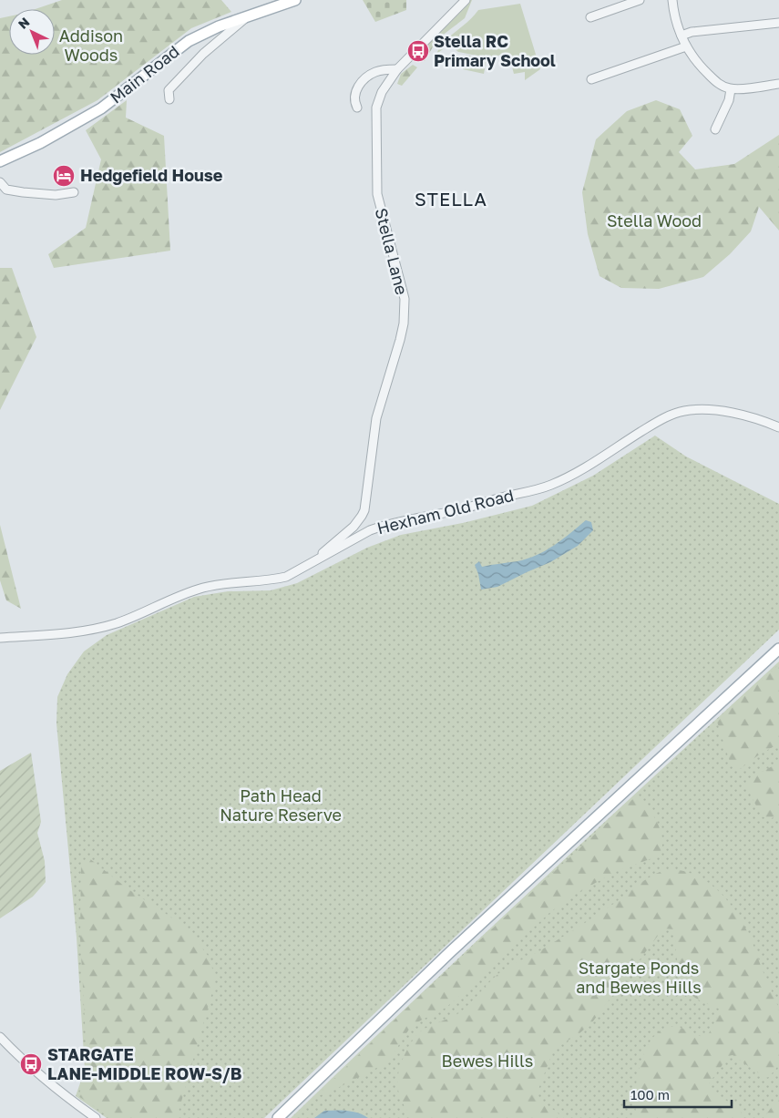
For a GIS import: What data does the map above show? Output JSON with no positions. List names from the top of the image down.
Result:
{
  "streets": {
    "main road": ["Main Road"],
    "street": ["Stella Lane", "Hexham Old Road"]
  },
  "crossings": [
    ["Stella Lane", "Hexham Old Road"]
  ],
  "districts": ["STELLA"],
  "parks": [
    "Addison Woods",
    "Stella Wood",
    "Path Head Nature Reserve",
    "Stargate Ponds and Bewes Hills",
    "Bewes Hills"
  ],
  "places": {
    "bus stop": ["Stella RC Primary School", "STARGATE LANE-MIDDLE ROW-S/B"],
    "hotel": ["Hedgefield House"]
  },
  "scale_bar": "100 m",
  "north": "top left"
}
